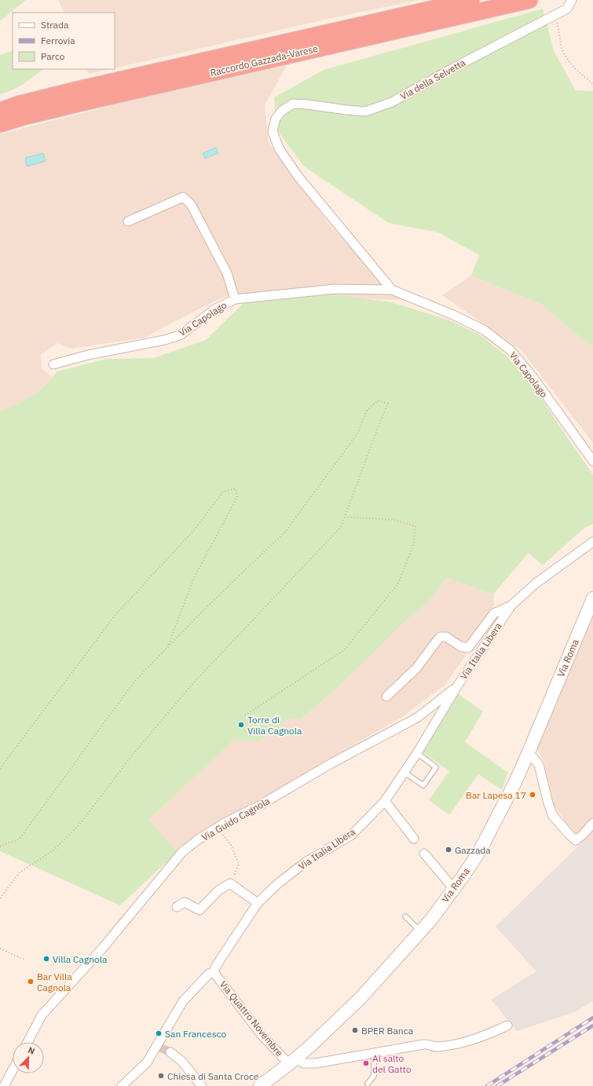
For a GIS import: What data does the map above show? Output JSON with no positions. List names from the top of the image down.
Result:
{
  "streets": {
    "highway": ["Raccordo Gazzada-Varese"],
    "main road": ["Via Roma"],
    "street": [
      "Via della Selvetta",
      "Via Capolago",
      "Via Italia Libera",
      "Via Guido Cagnola",
      "Via Quattro Novembre"
    ]
  },
  "crossings": [
    ["Via della Selvetta", "Via Capolago"],
    ["Via Italia Libera", "Via Guido Cagnola"],
    ["Via Italia Libera", "Via Quattro Novembre"],
    ["Via Roma", "Via Quattro Novembre"]
  ],
  "places": [
    "Torre di Villa Cagnola",
    "Bar Lapesa 17",
    "Gazzada",
    "Villa Cagnola",
    "Bar Villa Cagnola",
    "BPER Banca",
    "San Francesco",
    "Al salto del Gatto",
    "Chiesa di Santa Croce"
  ],
  "legend": ["Strada", "Ferrovia", "Parco"],
  "north": "top right"
}
